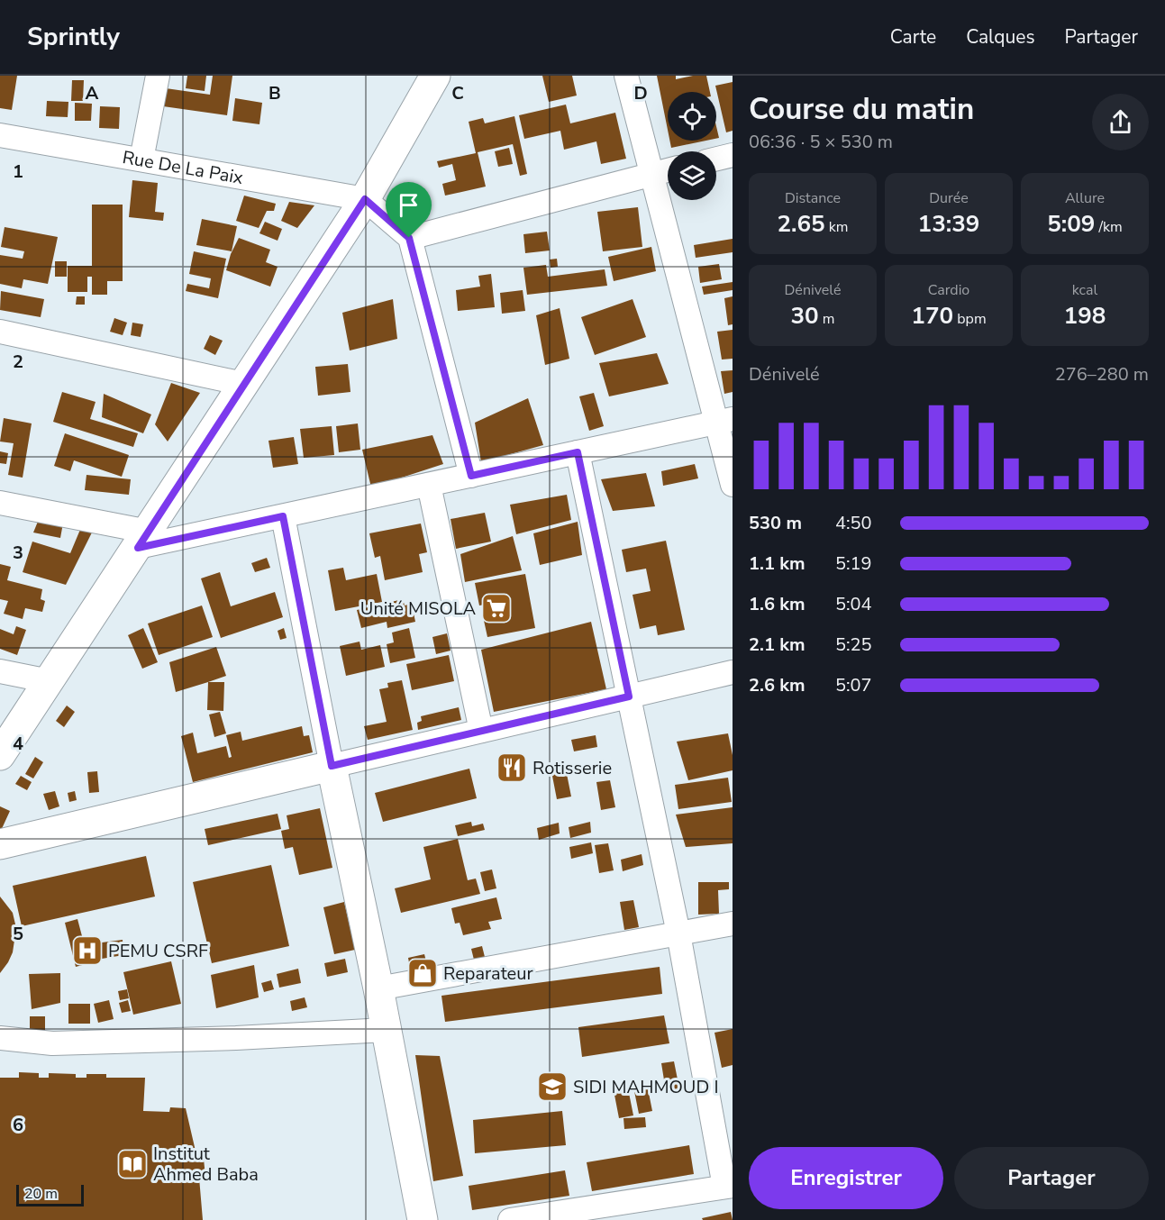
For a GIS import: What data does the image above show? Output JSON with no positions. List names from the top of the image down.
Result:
{
  "streets": {
    "street": ["Rue De La Paix"]
  },
  "places": {
    "supermarket": ["Unité MISOLA"],
    "restaurant": ["Rotisserie"],
    "hospital": ["PEMU CSRF"],
    "shop": ["Reparateur"],
    "school or university": ["SIDI MAHMOUD I"],
    "library": ["Institut Ahmed Baba"]
  },
  "scale_bar": "20 m",
  "page": {
    "header": "Sprintly",
    "nav": ["Carte", "Calques", "Partager"],
    "heading": ["Course du matin", "06:36 · 5 × 530 m"],
    "stats": [
      ["Distance", "2.65 km"],
      ["Durée", "13:39"],
      ["Allure", "5:09 /km"],
      ["Dénivelé", "30 m"],
      ["Cardio", "170 bpm"],
      ["kcal", "198"]
    ],
    "chart": ["Dénivelé", "276–280 m"],
    "list": [
      {
        "name": "530 m",
        "note": "4:50"
      },
      {
        "name": "1.1 km",
        "note": "5:19"
      },
      {
        "name": "1.6 km",
        "note": "5:04"
      },
      {
        "name": "2.1 km",
        "note": "5:25"
      },
      {
        "name": "2.6 km",
        "note": "5:07"
      }
    ],
    "buttons": ["Enregistrer", "Partager"],
    "scale": "20 m"
  },
  "grid": {
    "columns": [
      "A",
      "B",
      "C",
      "D"
    ],
    "rows": [
      "1",
      "2",
      "3",
      "4",
      "5",
      "6"
    ]
  }
}
